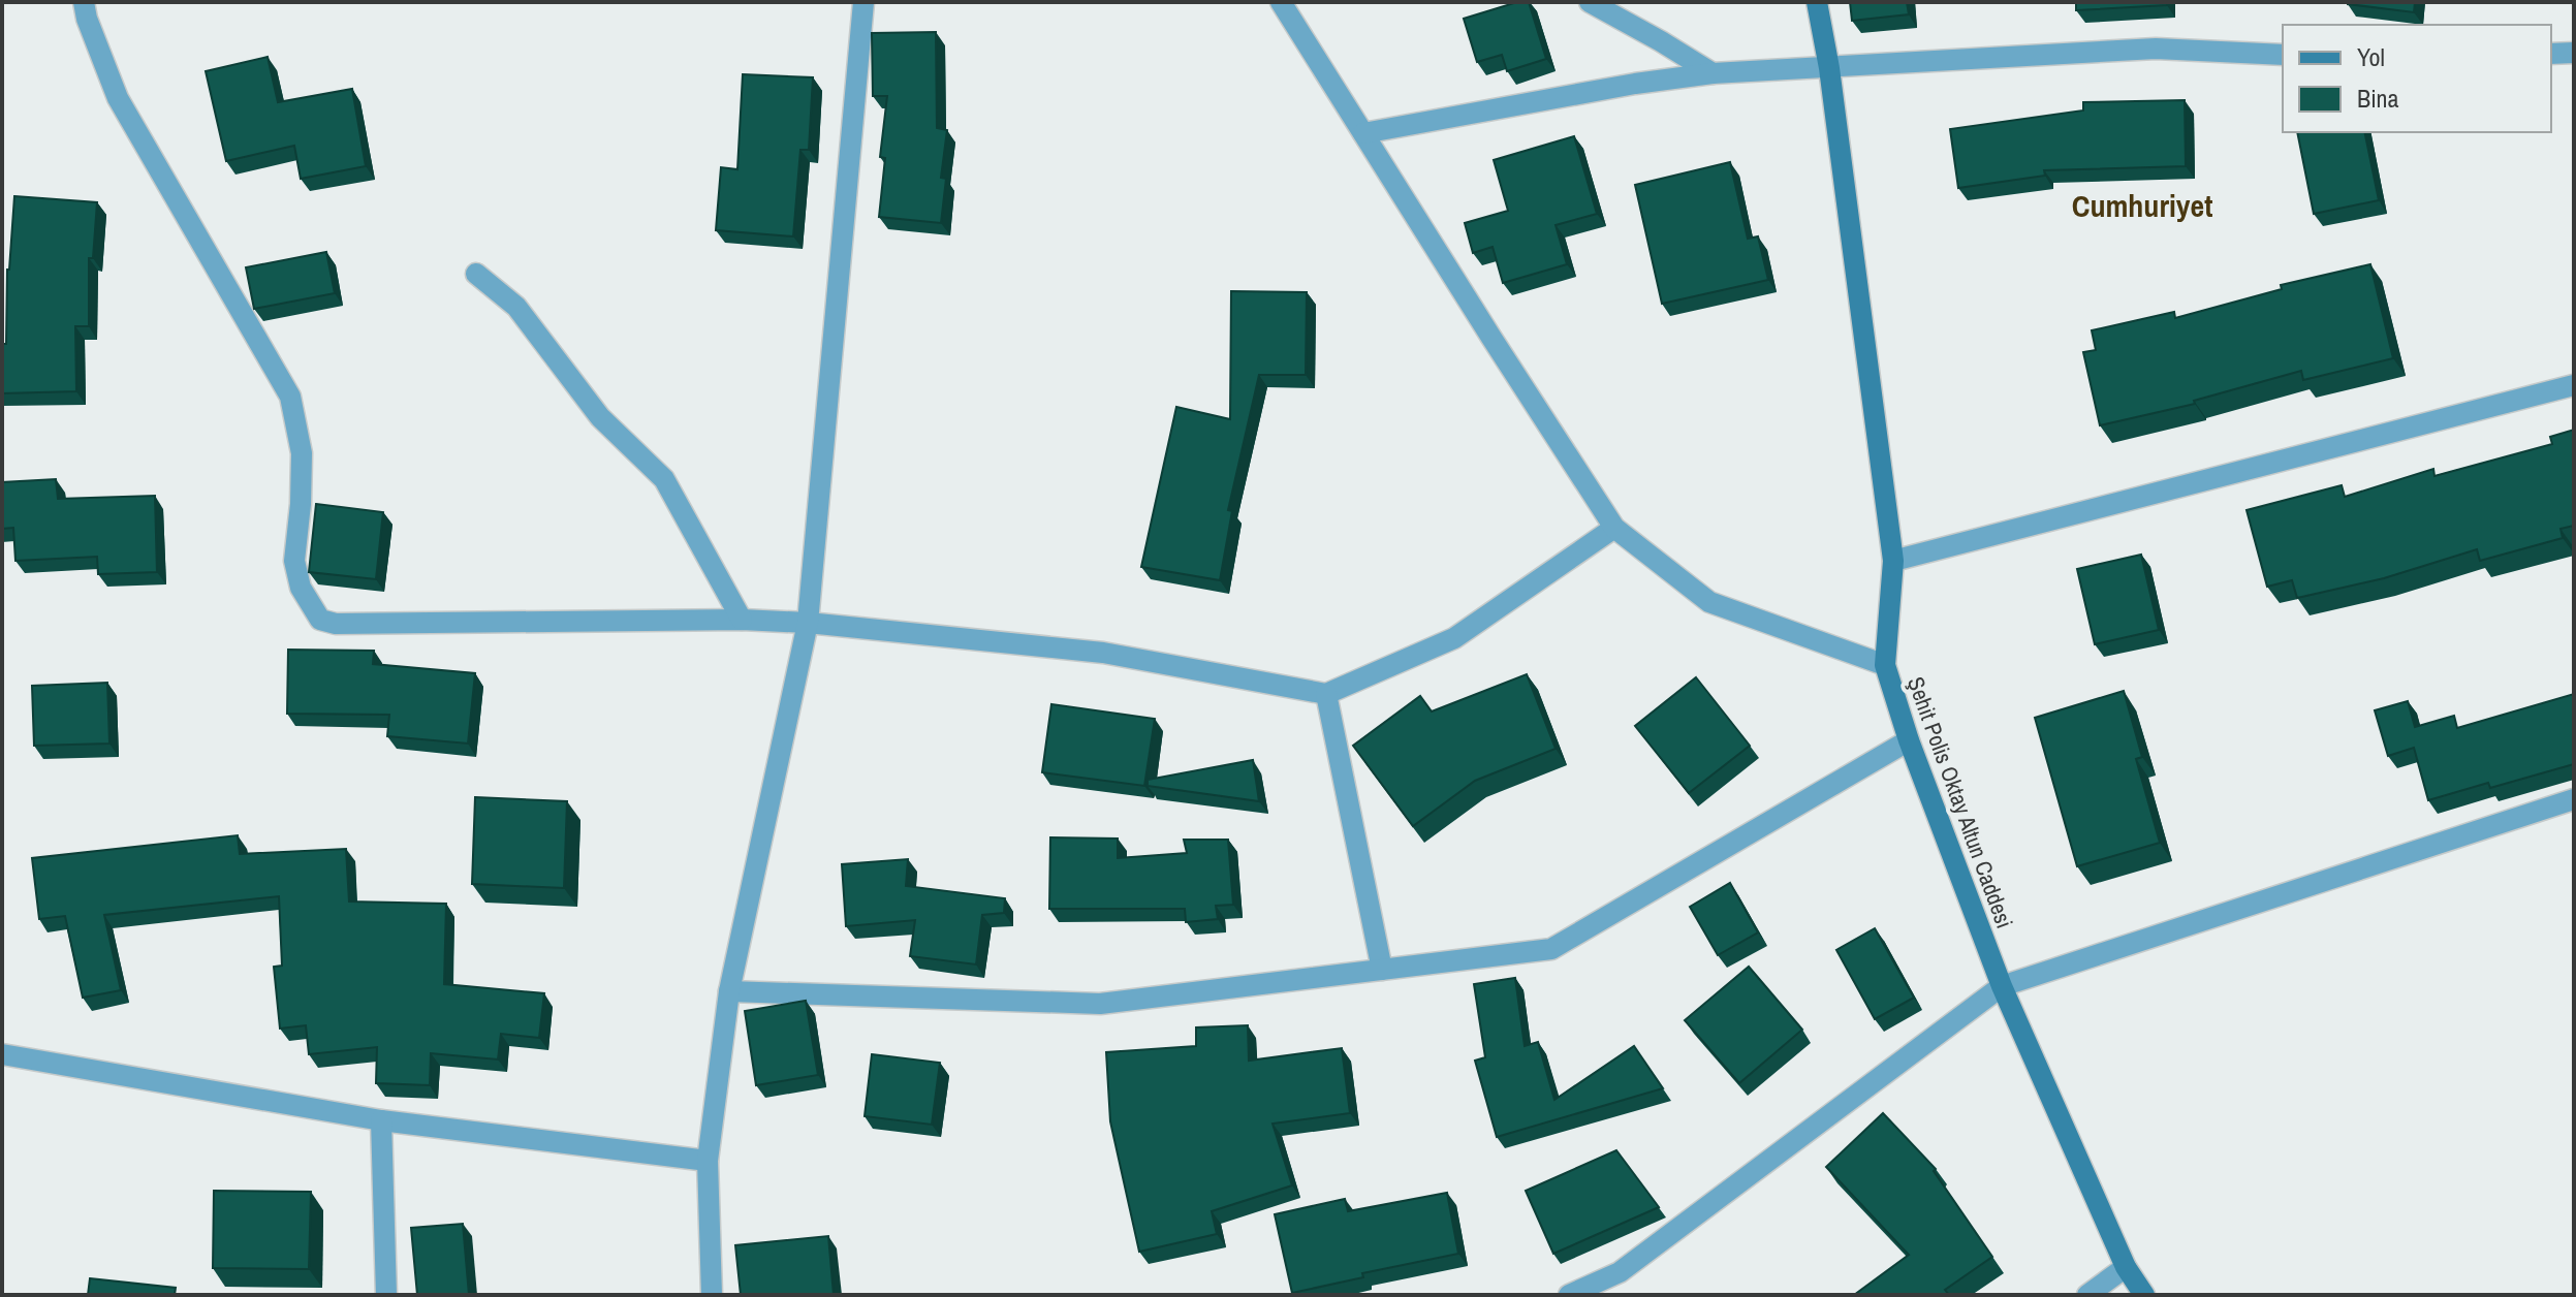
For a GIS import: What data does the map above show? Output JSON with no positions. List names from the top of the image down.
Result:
{
  "streets": {
    "street": ["Şehit Polis Oktay Altun Caddesi"]
  },
  "districts": ["Cumhuriyet"],
  "legend": ["Yol", "Bina"]
}
